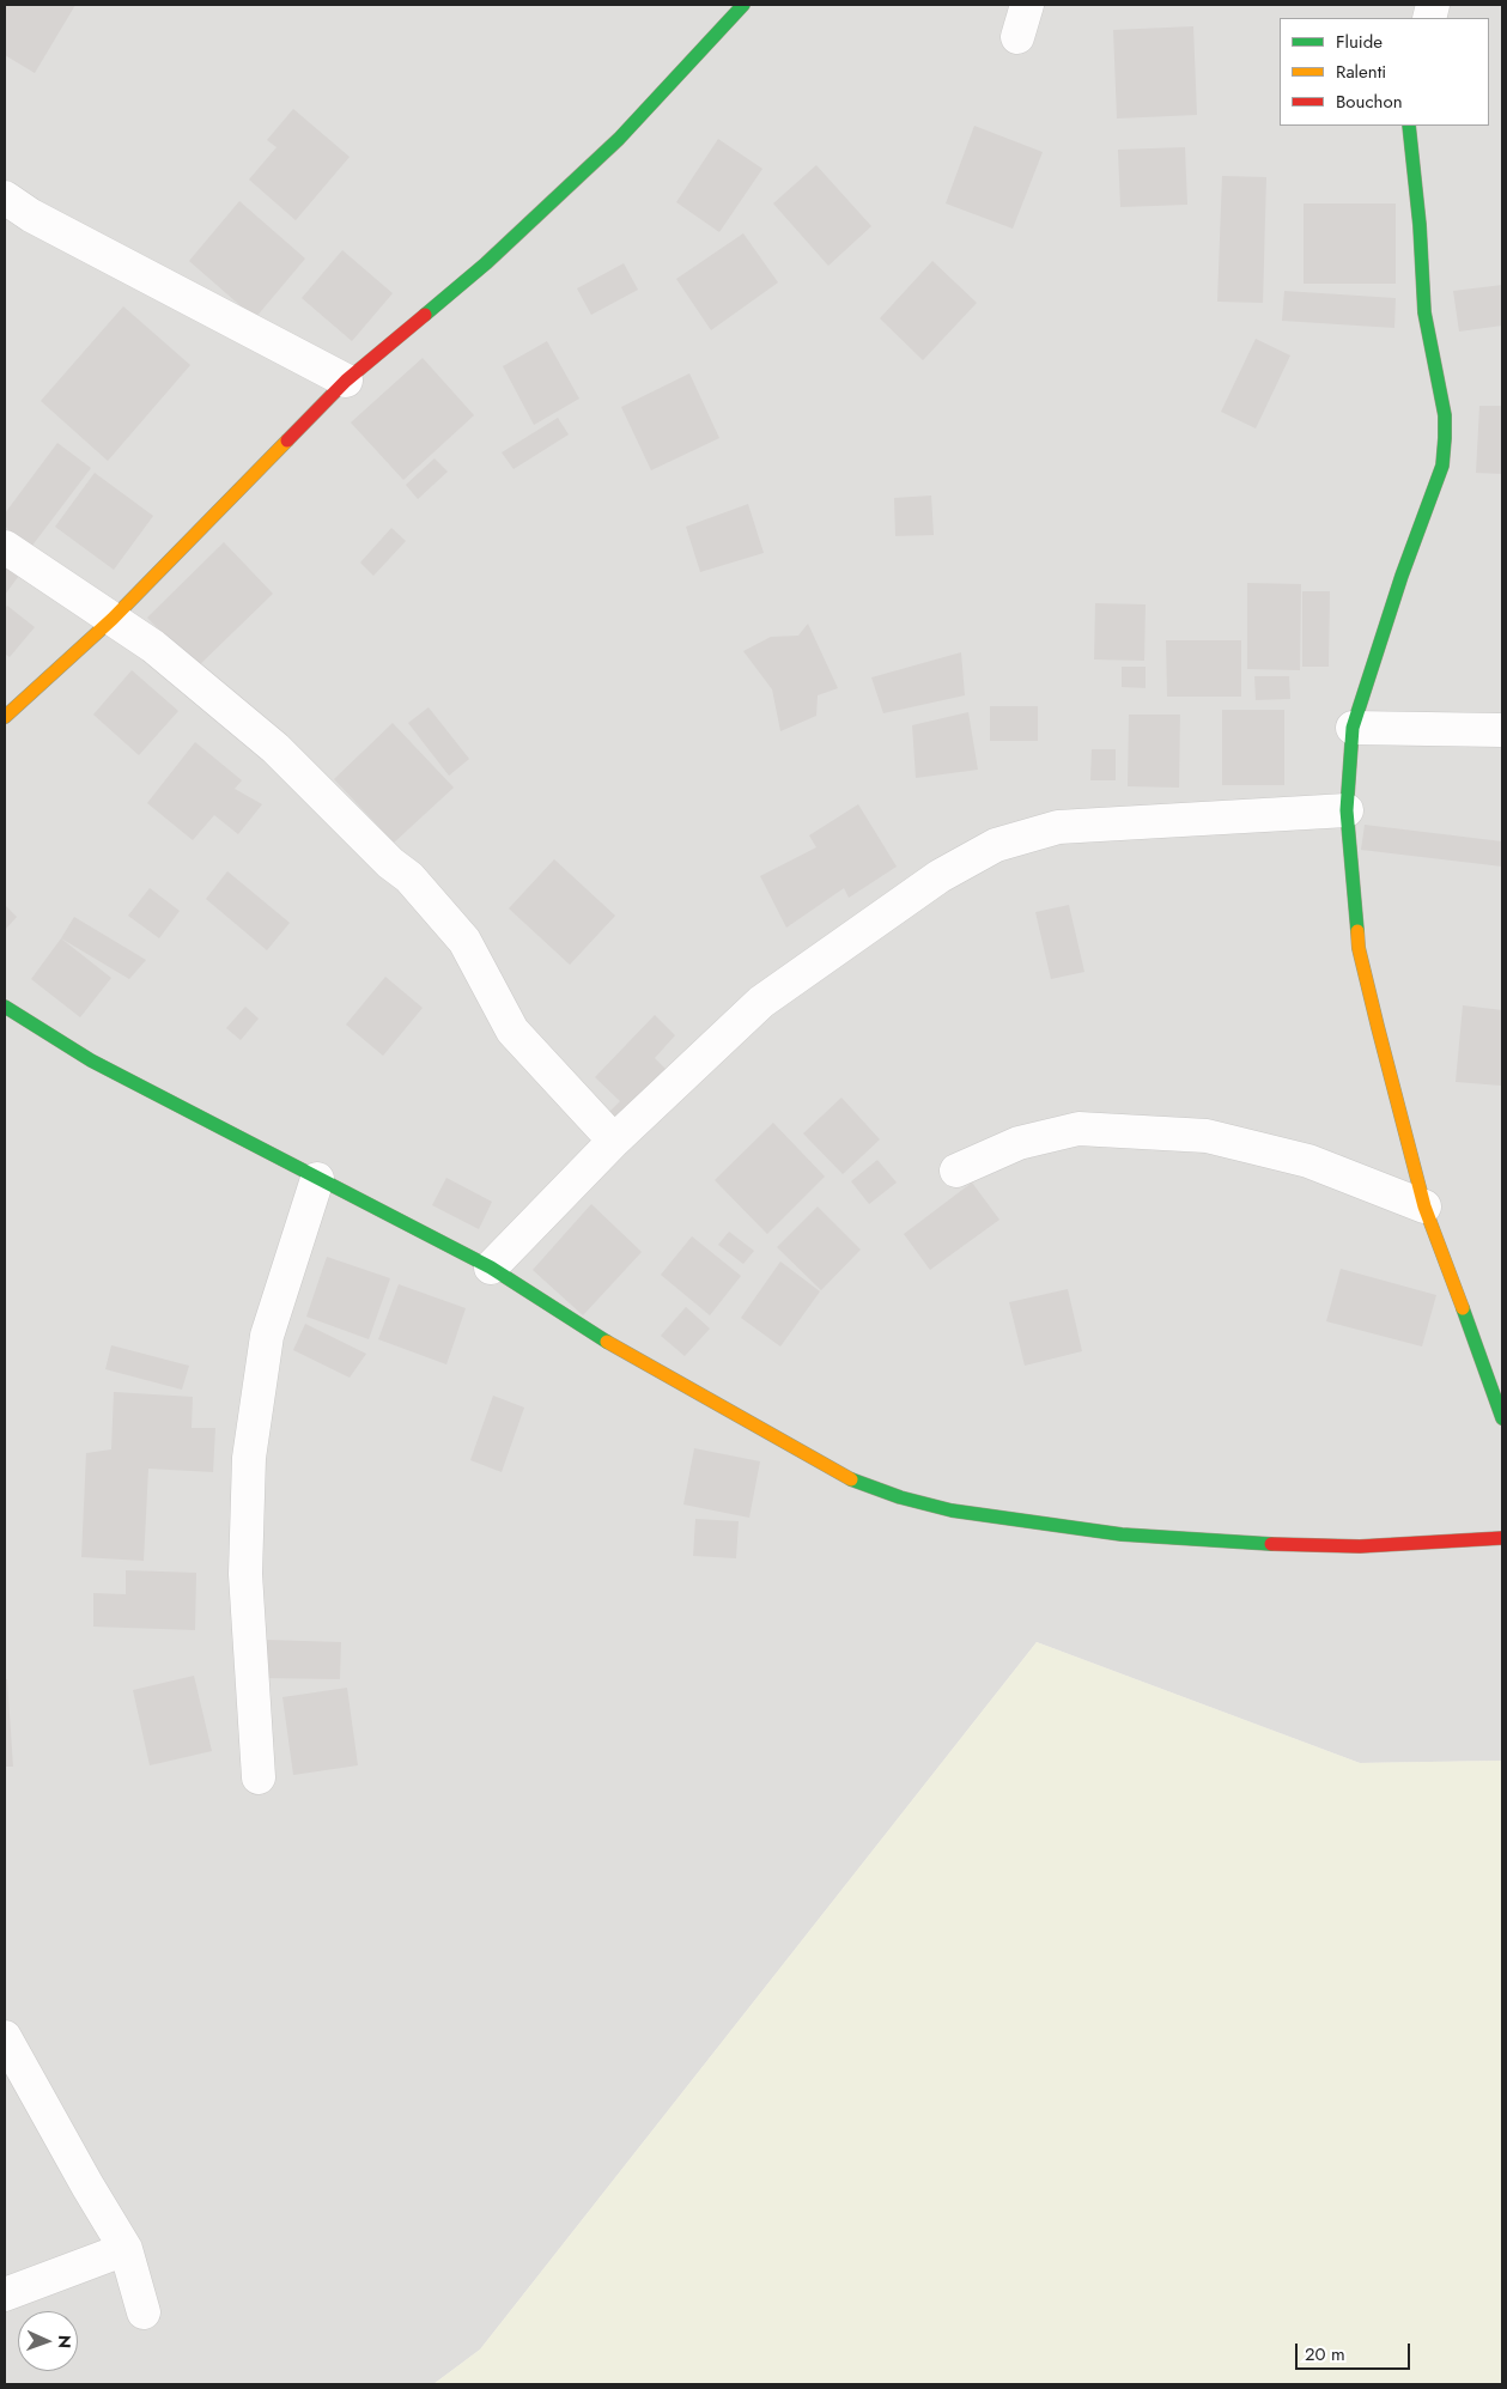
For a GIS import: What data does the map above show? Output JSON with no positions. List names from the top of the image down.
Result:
{
  "legend": ["Fluide", "Ralenti", "Bouchon"],
  "scale_bar": "20 m",
  "north": "right"
}
